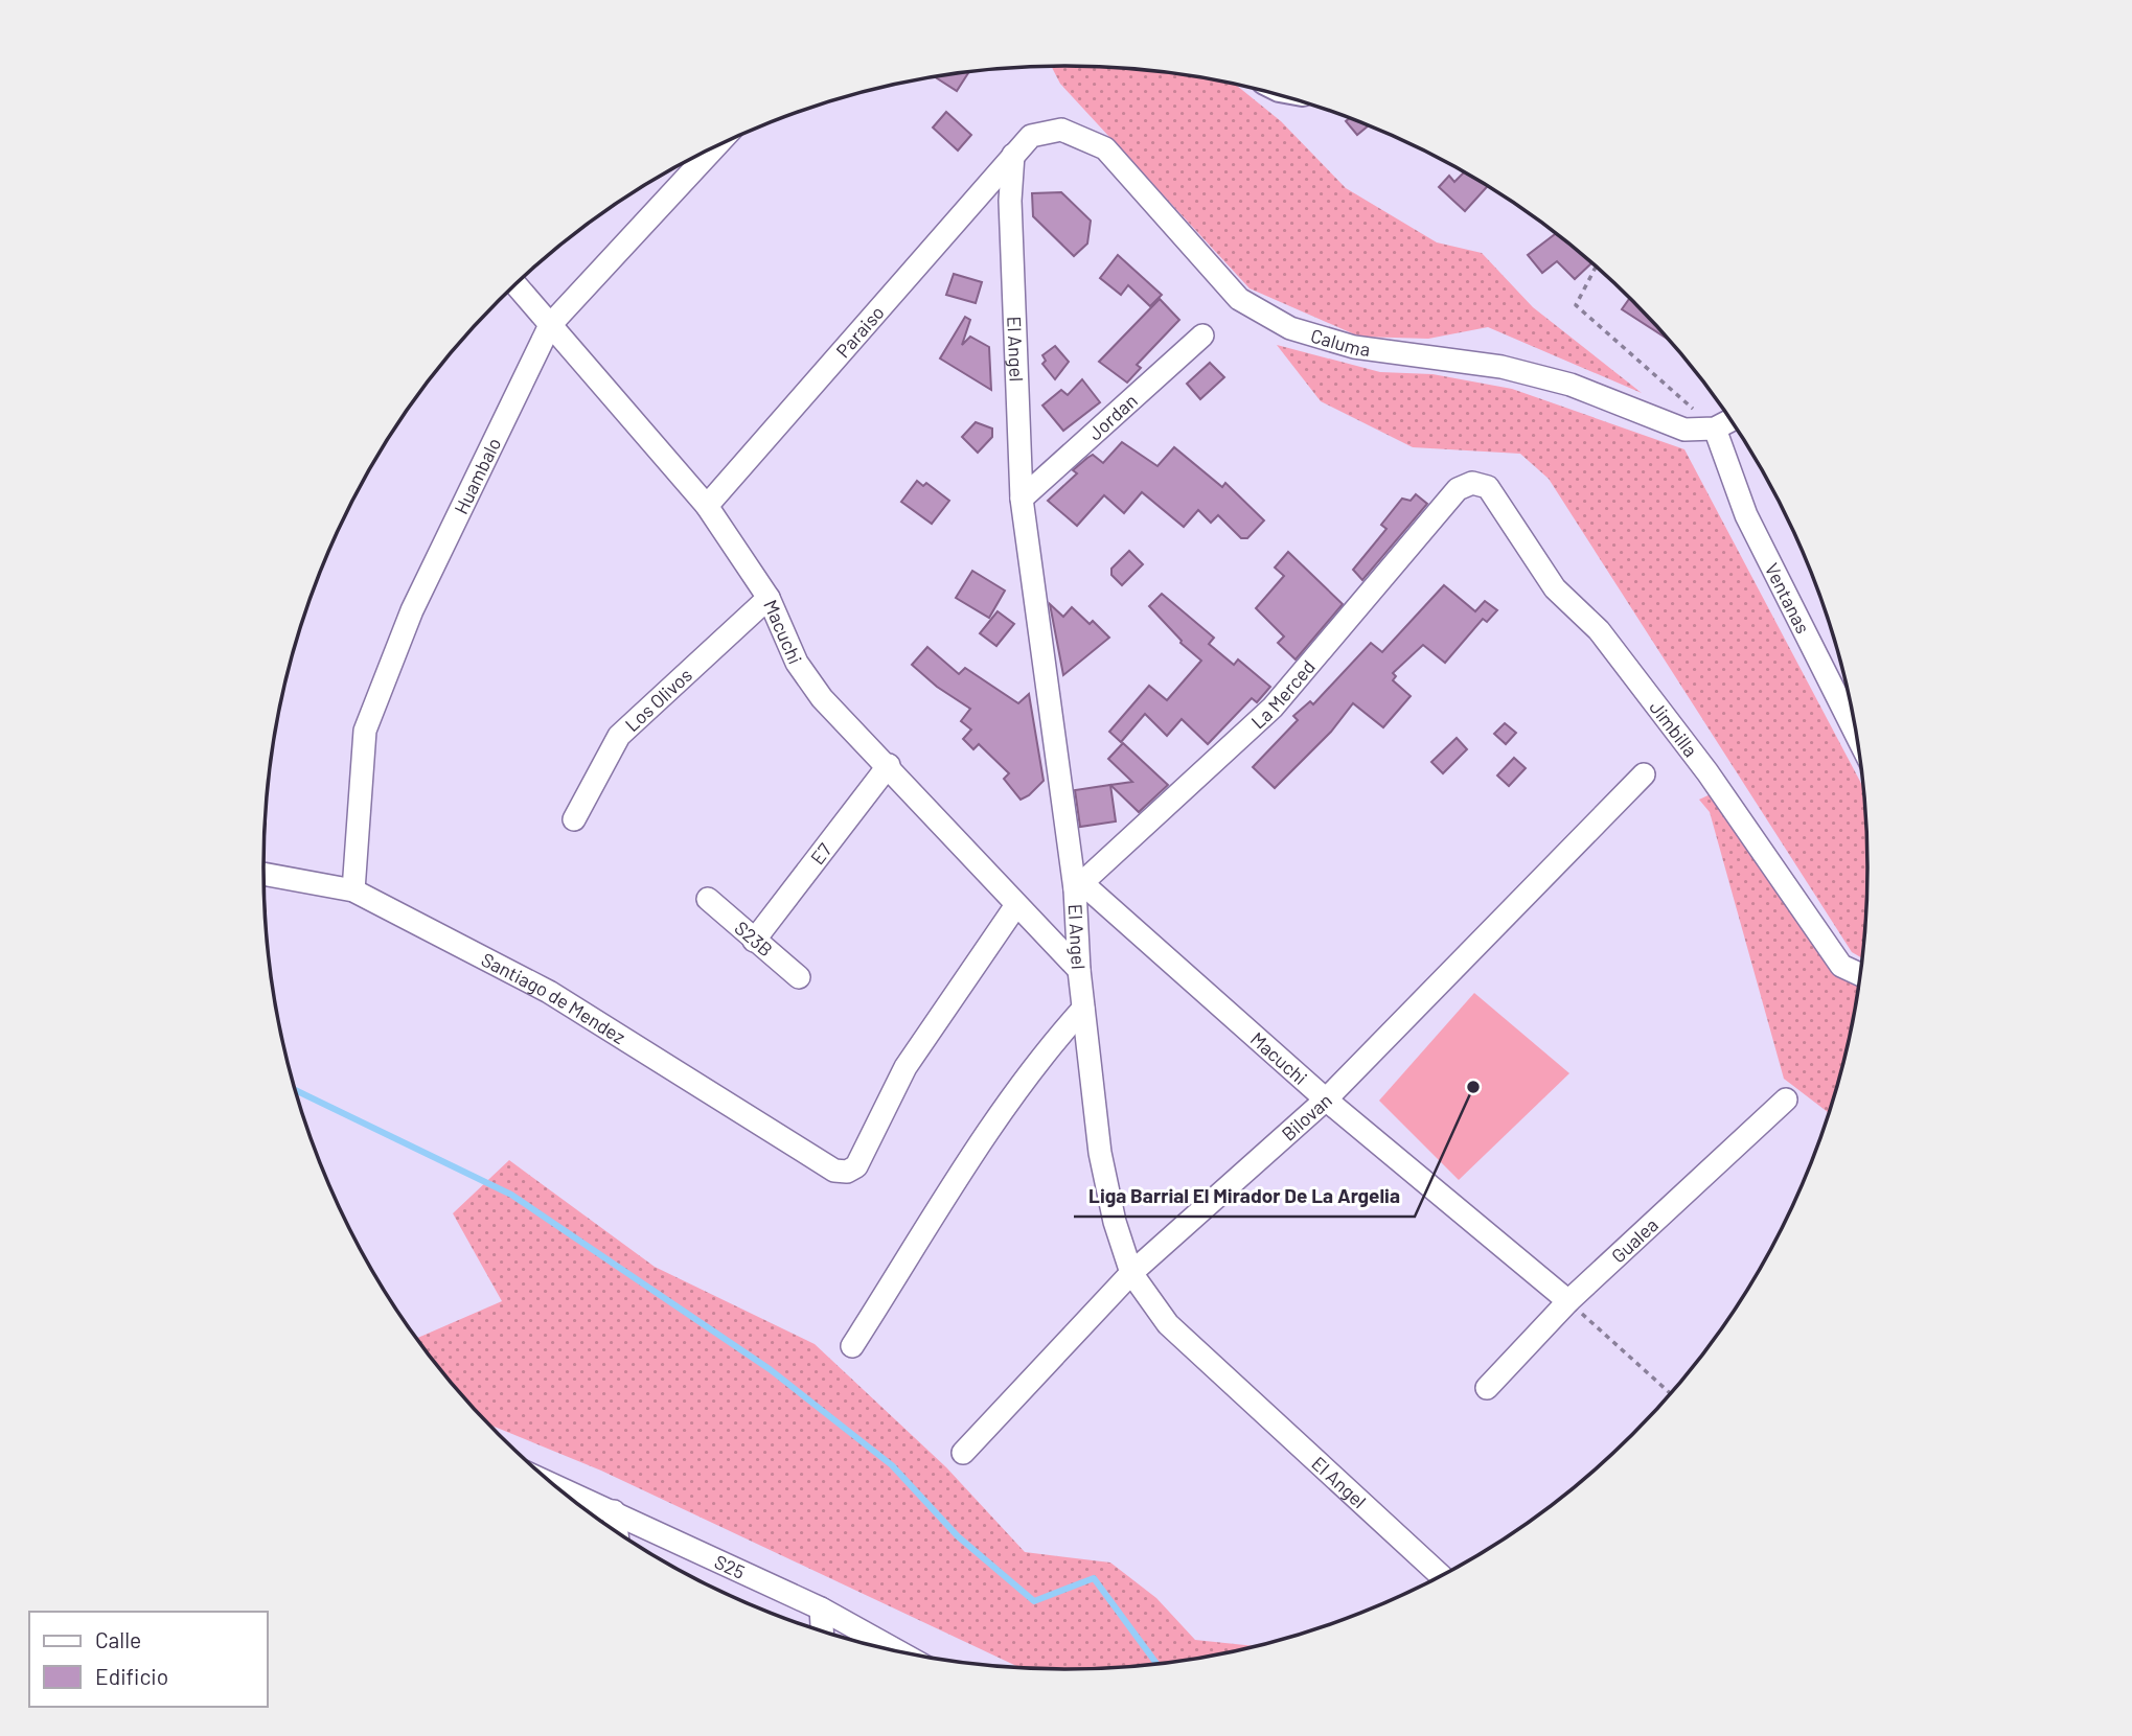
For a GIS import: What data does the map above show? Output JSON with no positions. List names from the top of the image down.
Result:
{
  "streets": {
    "street": [
      "Paraiso",
      "Caluma",
      "El Angel",
      "Jordan",
      "Huambalo",
      "Ventanas",
      "Macuchi",
      "La Merced",
      "Los Olivos",
      "Jimbilla",
      "E7",
      "S23B",
      "Santiago de Mendez",
      "Bilovan",
      "Gualea",
      "S25"
    ]
  },
  "crossings": [
    ["Paraiso", "Caluma"],
    ["Paraiso", "El Angel"],
    ["Paraiso", "Macuchi"],
    ["Caluma", "El Angel"],
    ["Caluma", "Ventanas"],
    ["El Angel", "Jordan"],
    ["El Angel", "Macuchi"],
    ["El Angel", "La Merced"],
    ["El Angel", "Bilovan"],
    ["Huambalo", "Macuchi"],
    ["Huambalo", "Santiago de Mendez"],
    ["Macuchi", "La Merced"],
    ["Macuchi", "Los Olivos"],
    ["Macuchi", "E7"],
    ["Macuchi", "Santiago de Mendez"],
    ["Macuchi", "Bilovan"],
    ["Macuchi", "Gualea"],
    ["La Merced", "Jimbilla"],
    ["E7", "S23B"]
  ],
  "places": ["Liga Barrial El Mirador De La Argelia"],
  "legend": ["Calle", "Edificio"]
}
